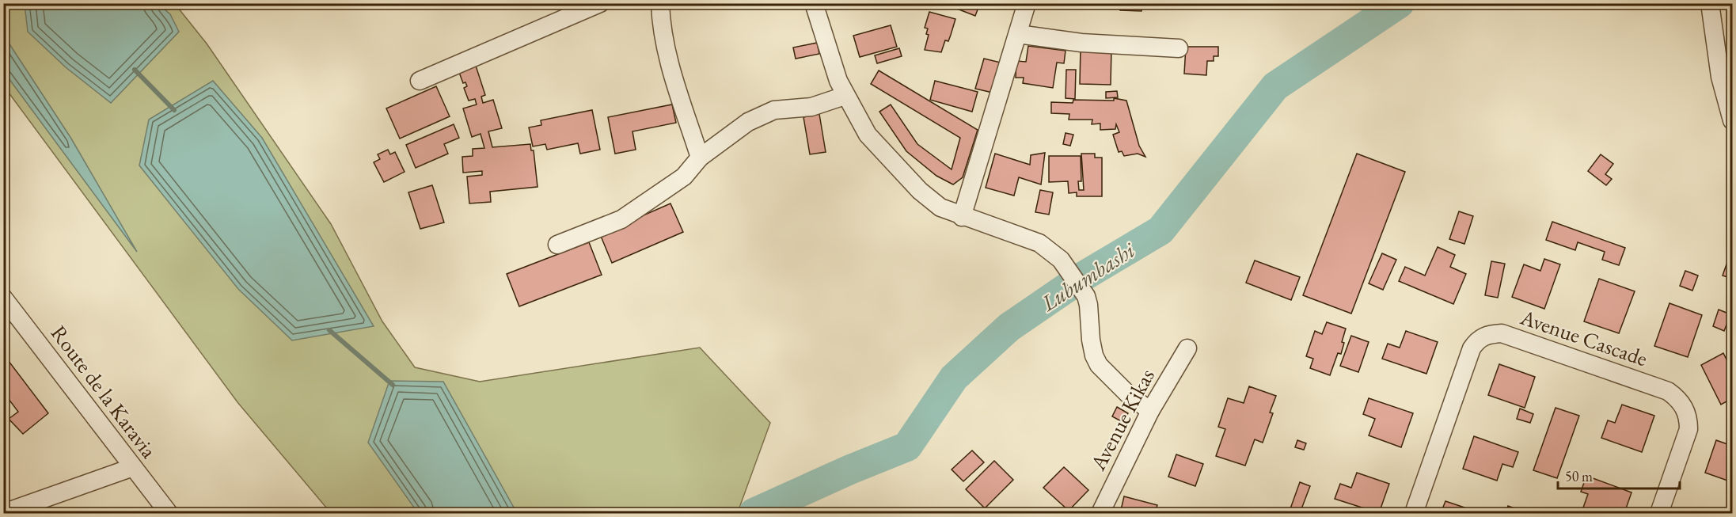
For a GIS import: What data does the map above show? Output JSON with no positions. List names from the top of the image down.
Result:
{
  "streets": {
    "street": ["Avenue Cascade", "Route de la Karavia", "Avenue Kikas"]
  },
  "water": ["Lubumbashi"],
  "scale_bar": "50 m"
}
